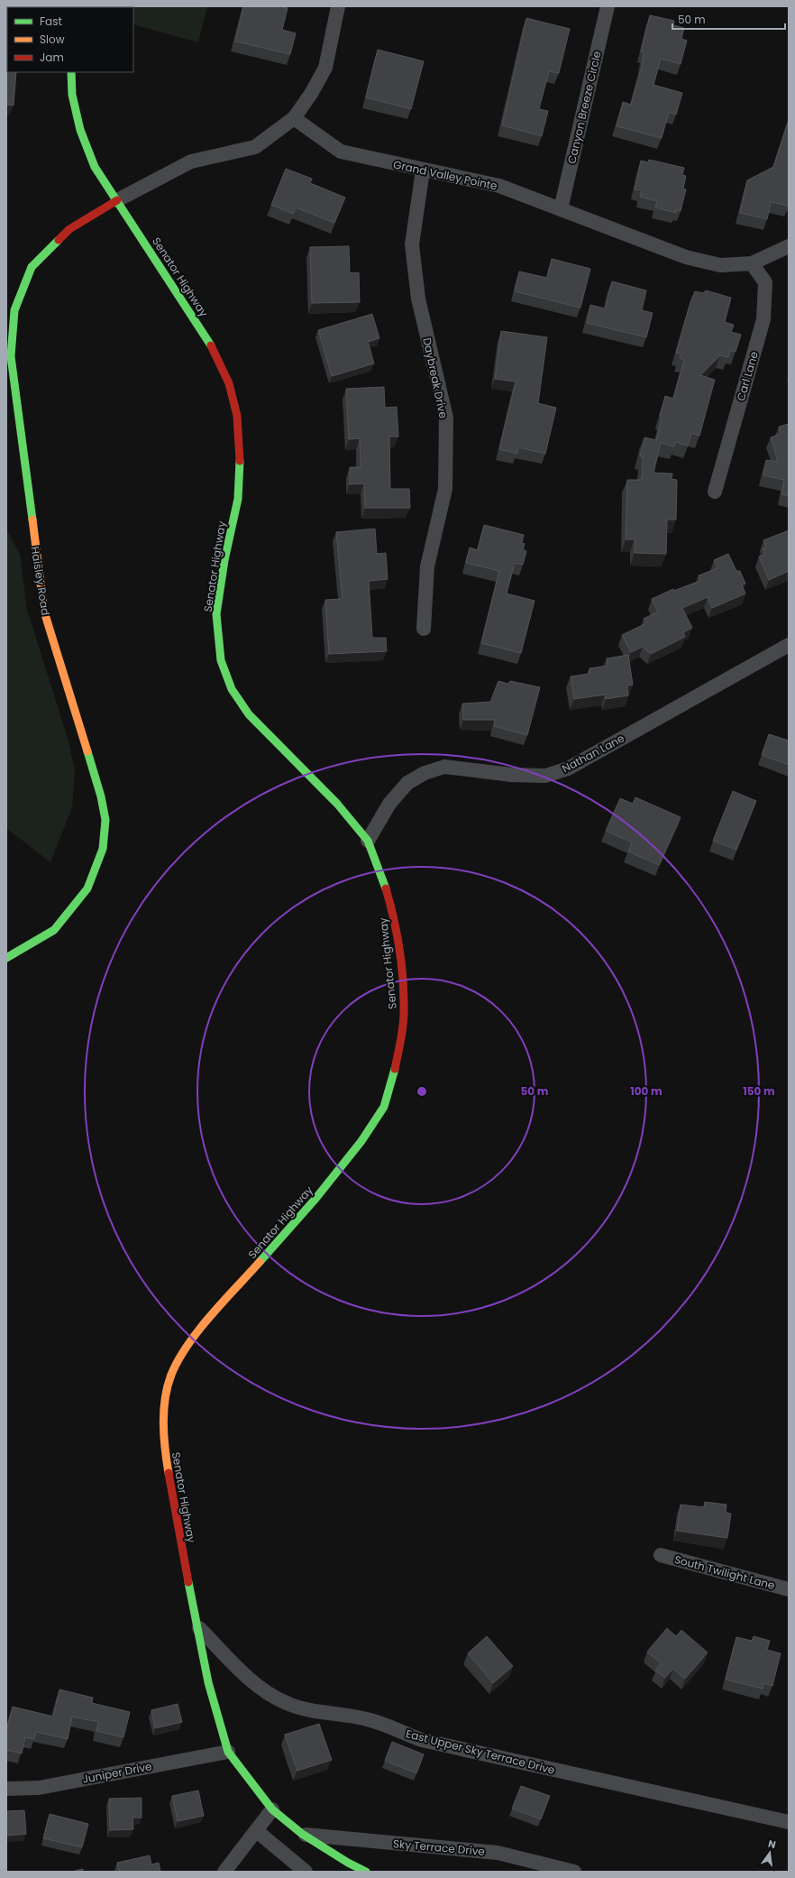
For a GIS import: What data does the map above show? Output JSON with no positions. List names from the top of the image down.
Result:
{
  "streets": {
    "street": [
      "Canyon Breeze Circle",
      "Grand Valley Pointe",
      "Senator Highway",
      "Carl Lane",
      "Daybreak Drive",
      "Haisley Road",
      "Nathan Lane",
      "South Twilight Lane",
      "East Upper Sky Terrace Drive",
      "Juniper Drive",
      "Sky Terrace Drive"
    ]
  },
  "crossings": [
    ["Canyon Breeze Circle", "Grand Valley Pointe"],
    ["Grand Valley Pointe", "Carl Lane"],
    ["Grand Valley Pointe", "Daybreak Drive"],
    ["Senator Highway", "Haisley Road"],
    ["Senator Highway", "Nathan Lane"],
    ["Senator Highway", "East Upper Sky Terrace Drive"],
    ["Senator Highway", "Juniper Drive"],
    ["Senator Highway", "Sky Terrace Drive"]
  ],
  "legend": ["Fast", "Slow", "Jam"],
  "scale_bar": "50 m",
  "north": "top",
  "rings": ["50 m", "100 m", "150 m"]
}
